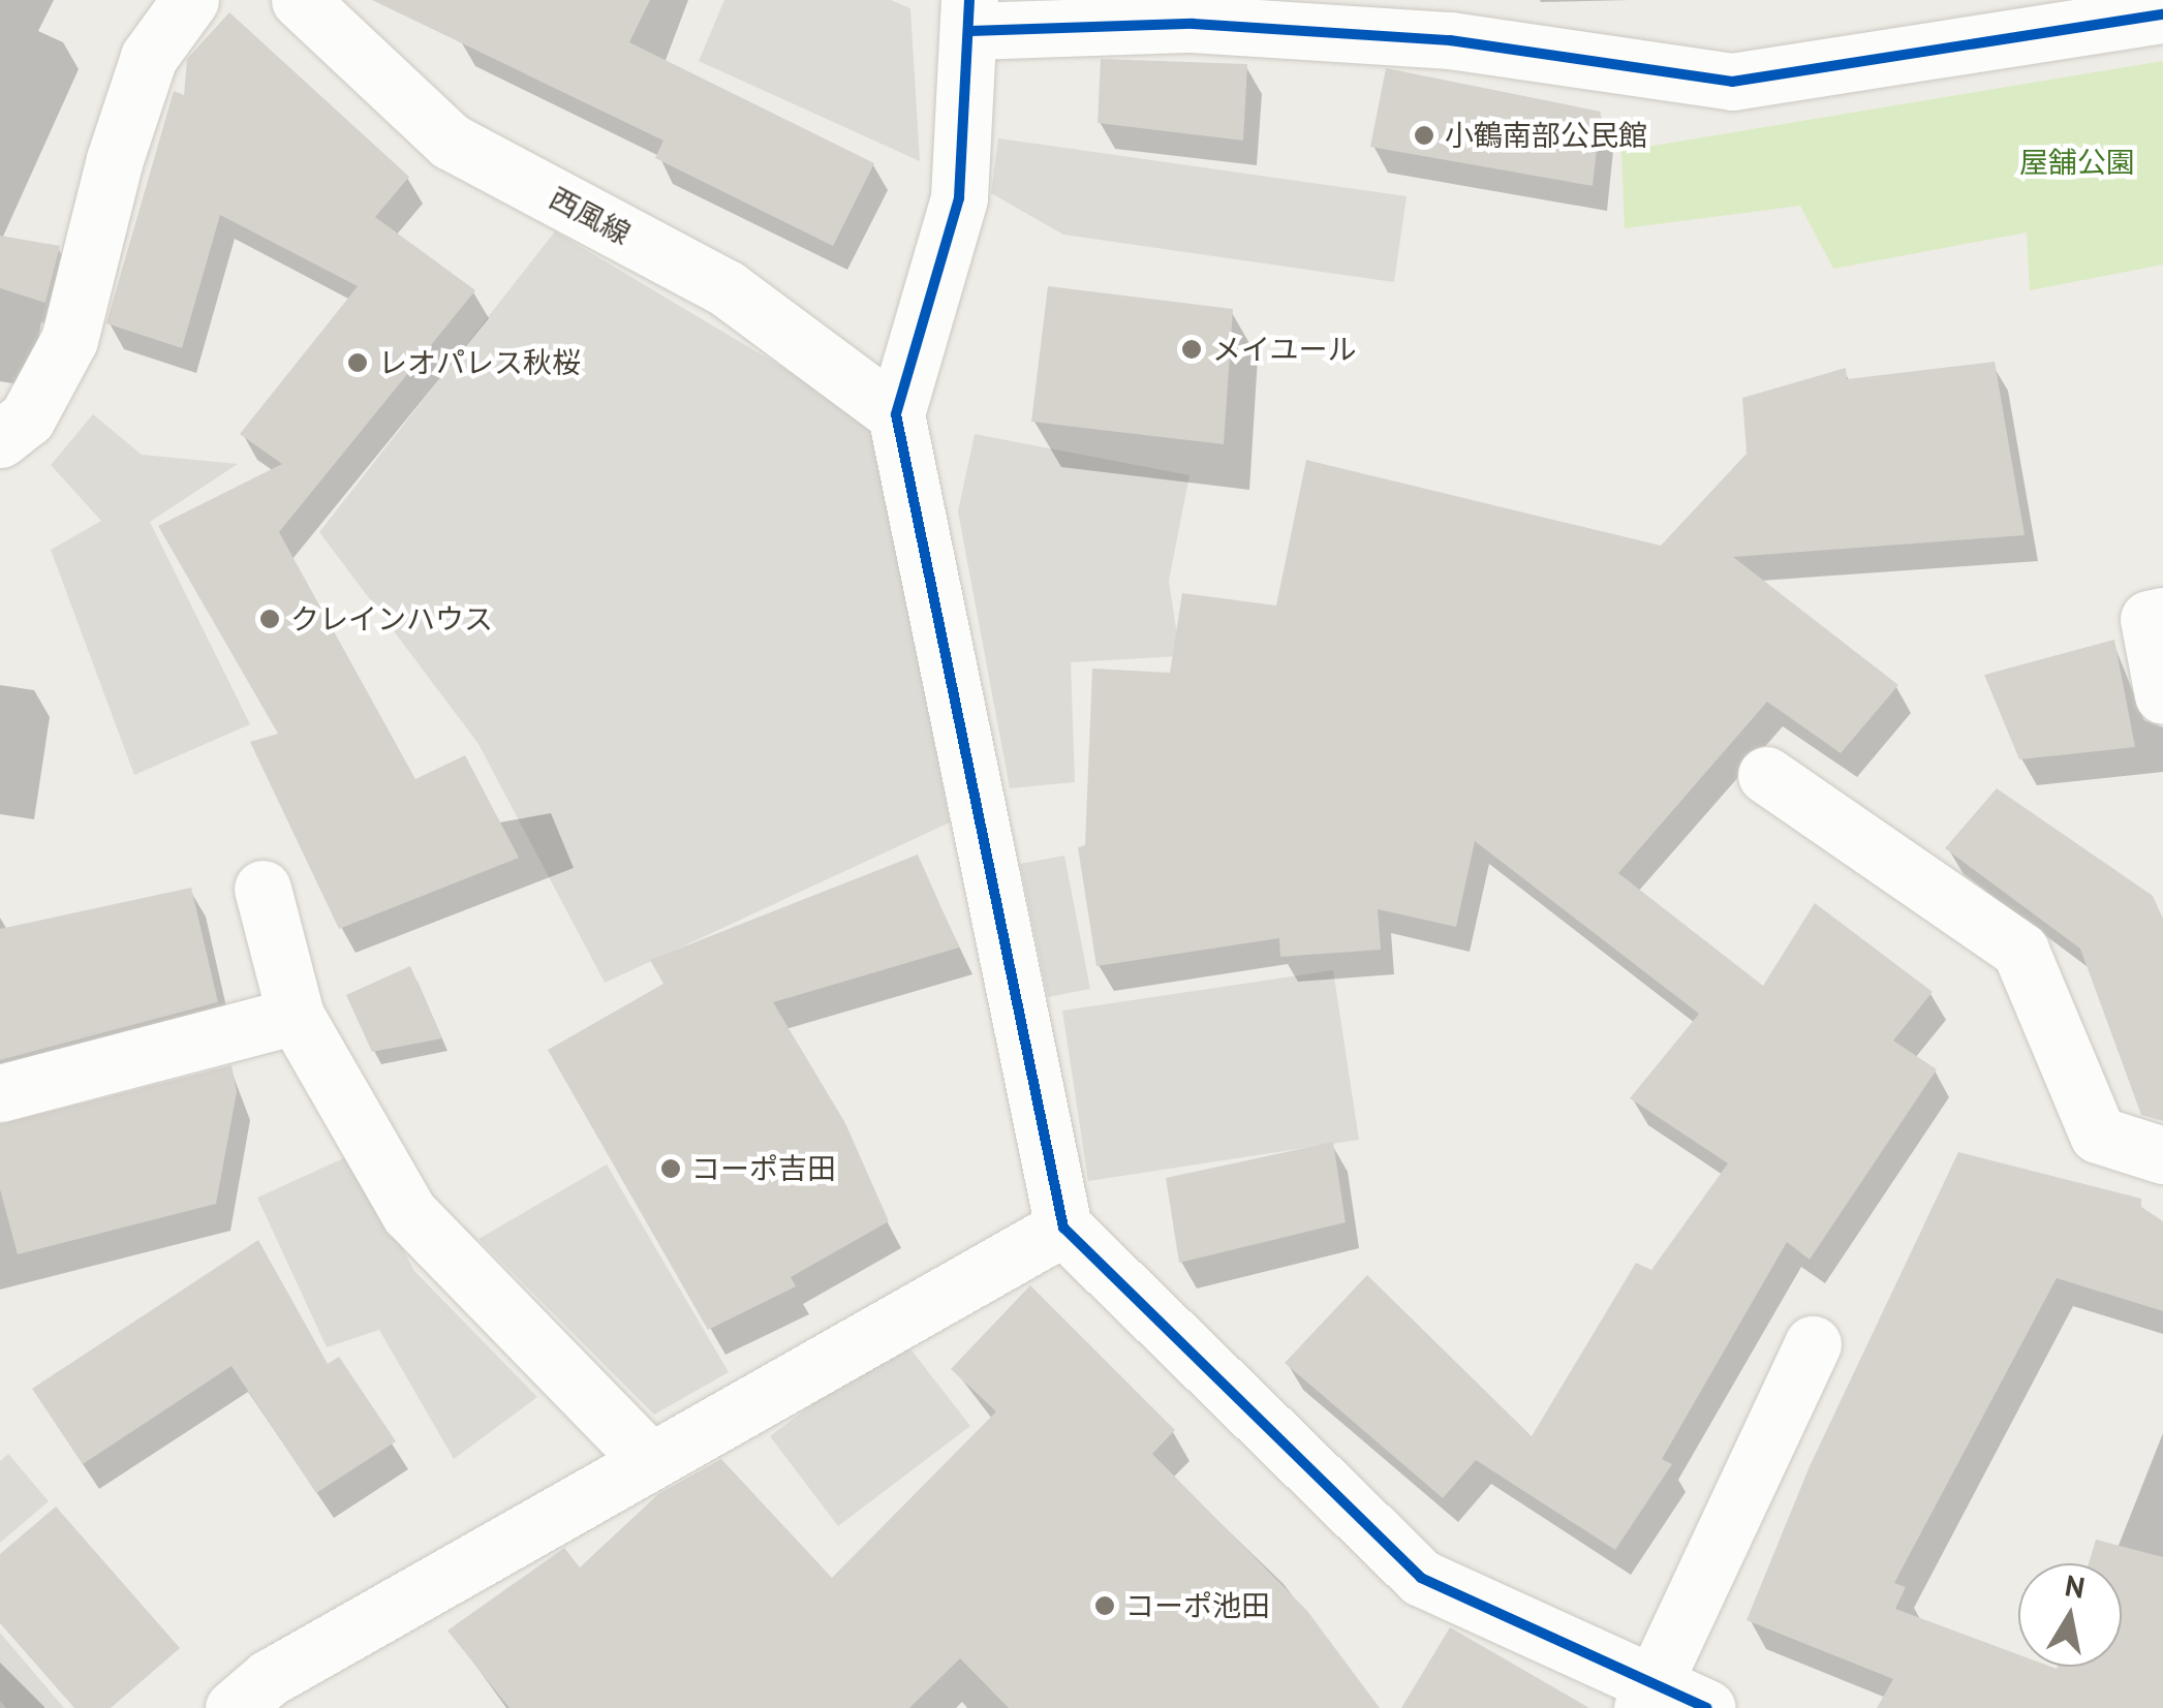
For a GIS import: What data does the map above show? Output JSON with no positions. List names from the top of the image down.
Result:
{
  "streets": {
    "street": ["西風線"]
  },
  "parks": ["屋舗公園"],
  "places": [
    "小鶴南部公民館",
    "メイユール",
    "レオパレス秋桜",
    "クレインハウス",
    "コーポ吉田",
    "コーポ池田"
  ],
  "north": "top"
}
